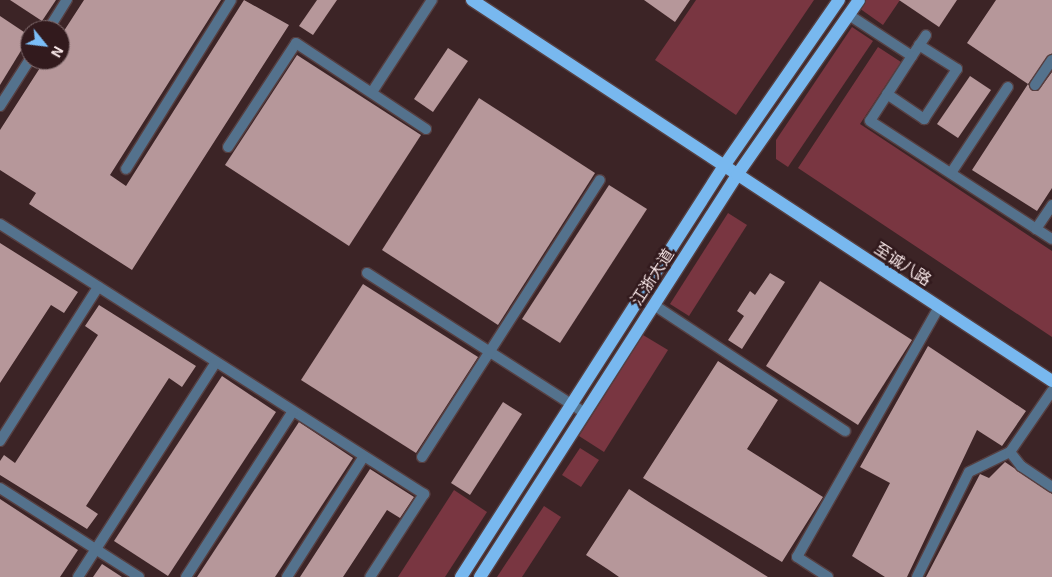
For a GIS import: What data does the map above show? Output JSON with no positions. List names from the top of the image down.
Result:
{
  "streets": {
    "main road": ["至诚八路", "江浙大道"]
  },
  "crossings": [
    ["至诚八路", "江浙大道"]
  ],
  "north": "bottom right"
}
